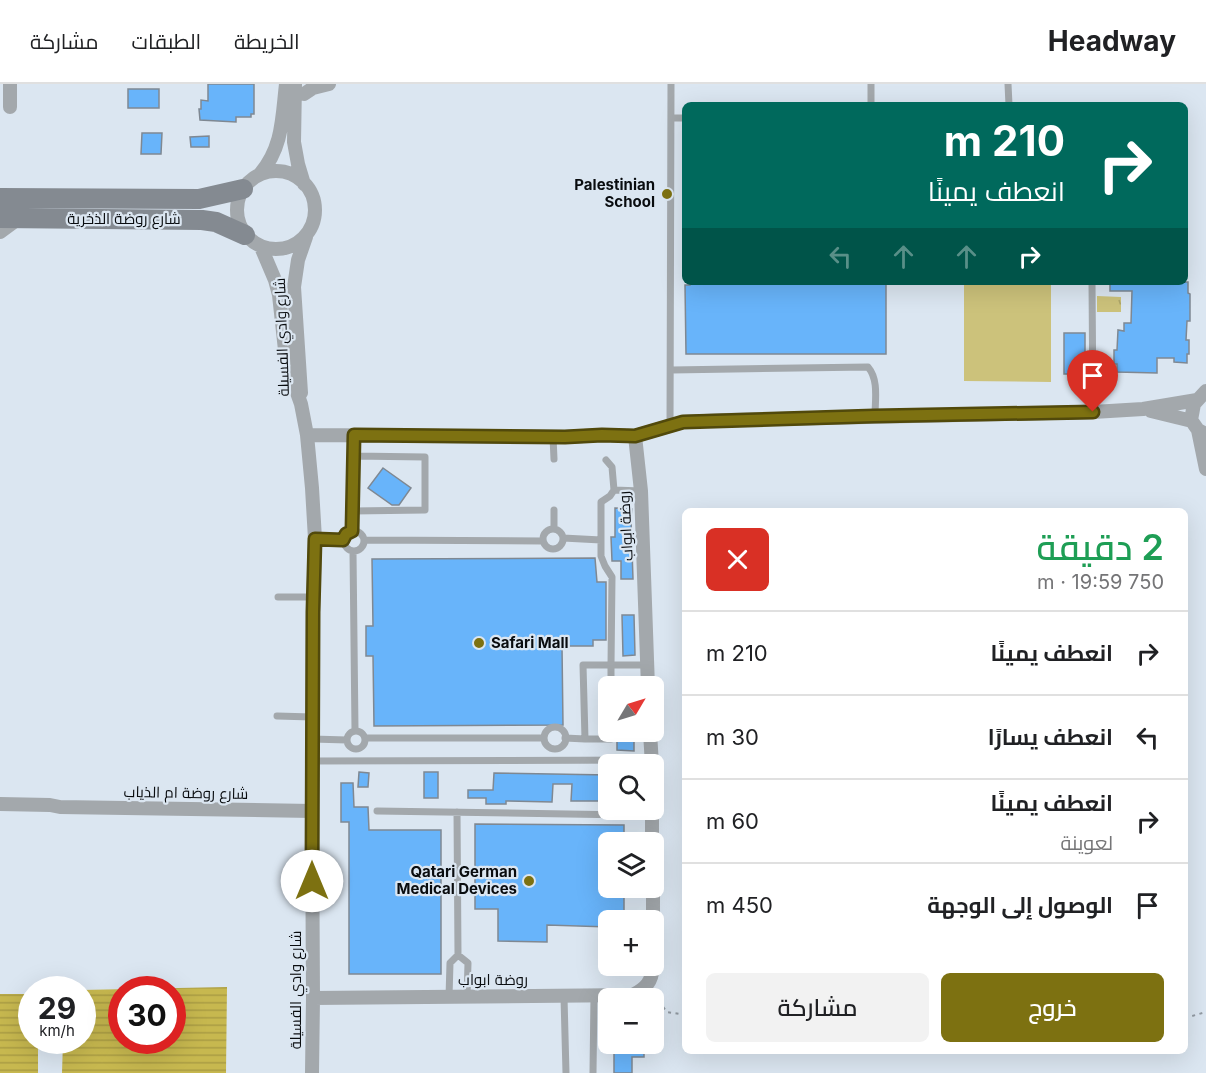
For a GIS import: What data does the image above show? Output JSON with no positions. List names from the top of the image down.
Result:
{
  "streets": {
    "street": [
      "شارع روضة الذخرية",
      "شارع وادي الفسيلة",
      "روضة ابواب",
      "شارع روضة ام الذياب"
    ]
  },
  "crossings": [
    ["شارع روضة الذخرية", "شارع وادي الفسيلة"],
    ["شارع وادي الفسيلة", "روضة ابواب"],
    ["شارع وادي الفسيلة", "شارع روضة ام الذياب"]
  ],
  "places": ["Palestinian School", "Safari Mall", "Qatari German Medical Devices"],
  "north": "top right",
  "page": {
    "header": "Headway",
    "nav": ["الخريطة", "الطبقات", "مشاركة"],
    "turn": ["210 m", "انعطف يمينًا"],
    "heading": ["2 دقيقة", "750 m · 19:59"],
    "list": [
      {
        "name": "انعطف يمينًا",
        "value": "210 m"
      },
      {
        "name": "انعطف يسارًا",
        "value": "30 m"
      },
      {
        "name": "انعطف يمينًا",
        "note": "لعوينة",
        "value": "60 m"
      },
      {
        "name": "الوصول إلى الوجهة",
        "value": "450 m"
      }
    ],
    "map_buttons": ["+", "−"],
    "buttons": ["خروج", "مشاركة"],
    "speed": "29 km/h",
    "limit": "30"
  }
}
